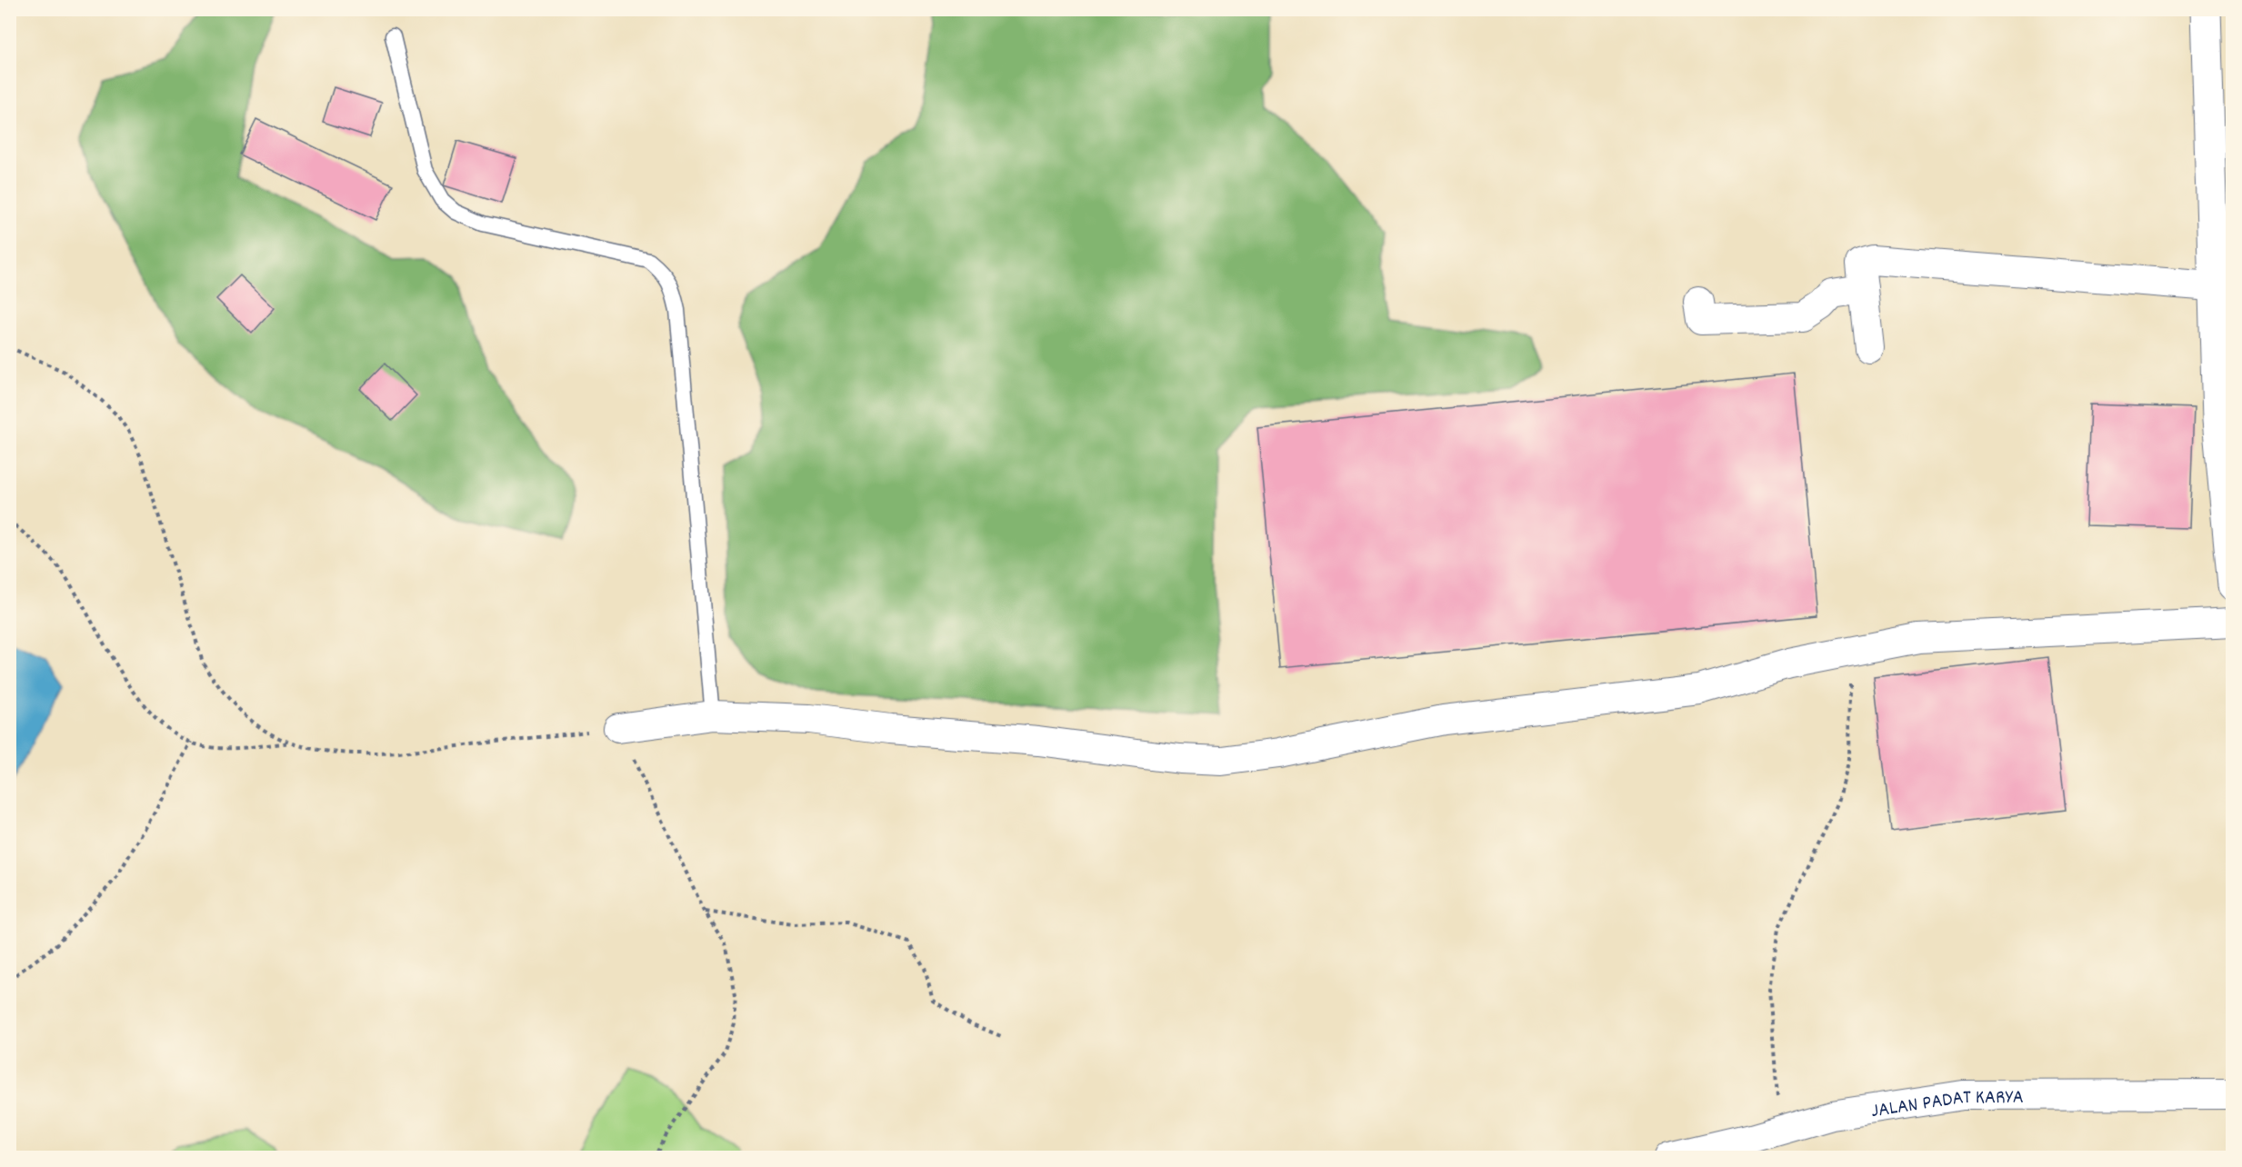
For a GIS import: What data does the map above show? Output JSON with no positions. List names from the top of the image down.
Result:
{
  "streets": {
    "street": ["JALAN PADAT KARYA"]
  }
}
